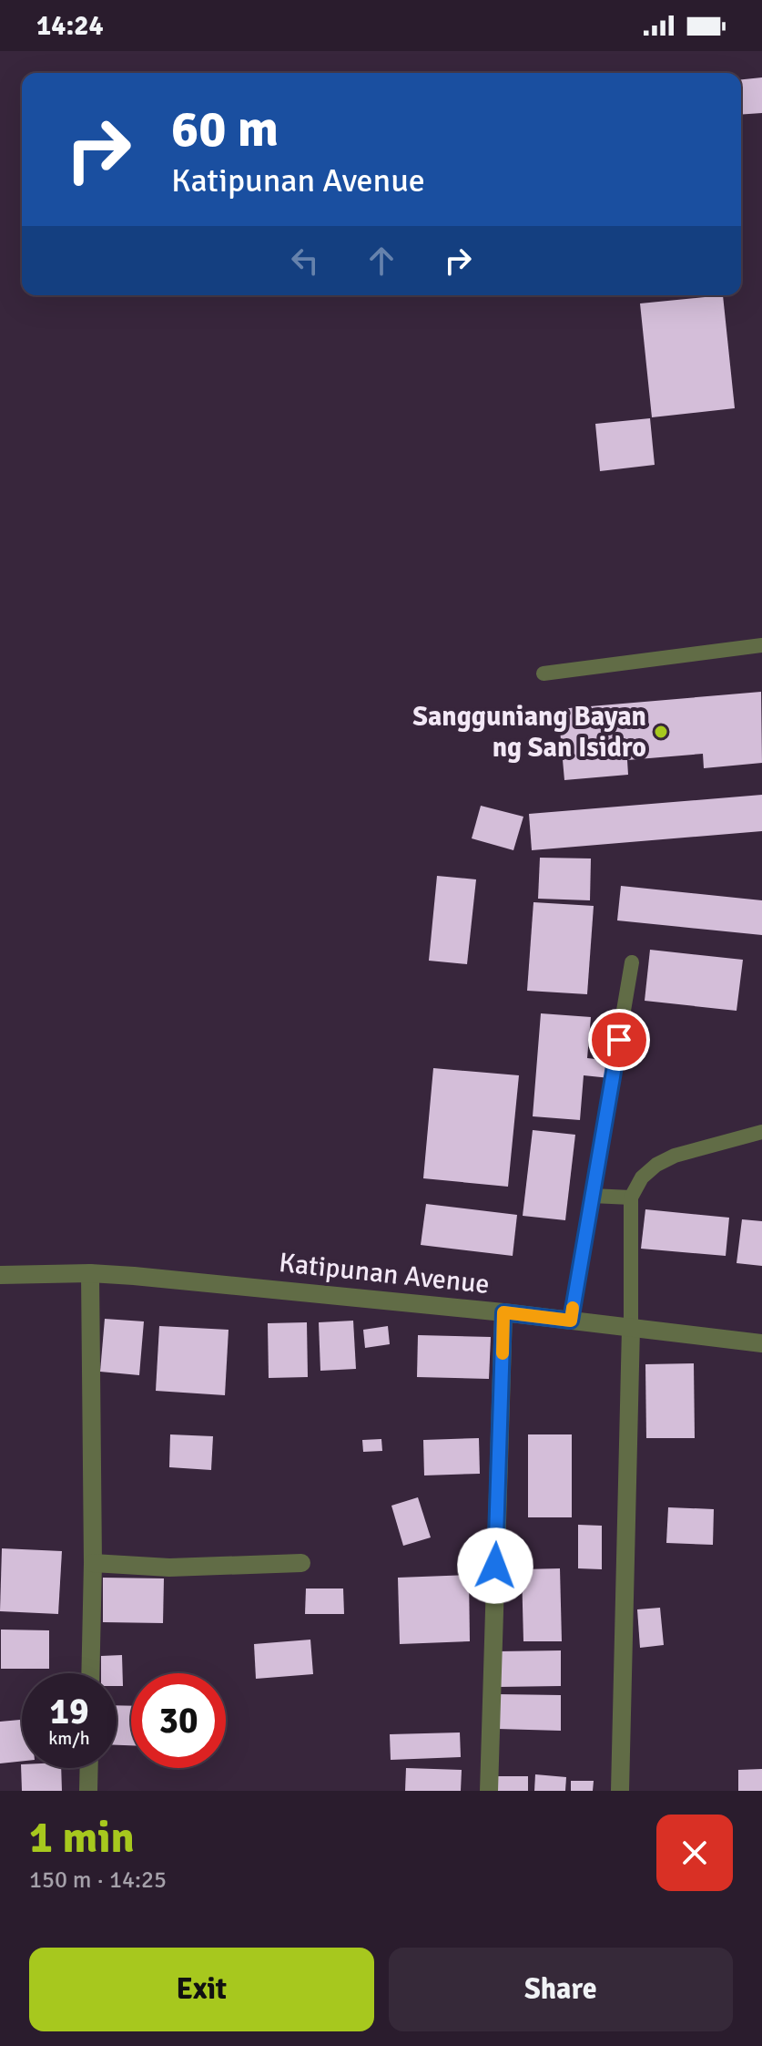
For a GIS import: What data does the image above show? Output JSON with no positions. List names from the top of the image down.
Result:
{
  "streets": {
    "street": ["Katipunan Avenue"]
  },
  "places": ["Sangguniang Bayan ng San Isidro"],
  "page": {
    "status": "14:24",
    "turn": ["60 m", "Katipunan Avenue"],
    "speed": "19 km/h",
    "limit": "30",
    "heading": ["1 min", "150 m · 14:25"],
    "buttons": ["Exit", "Share"]
  }
}
